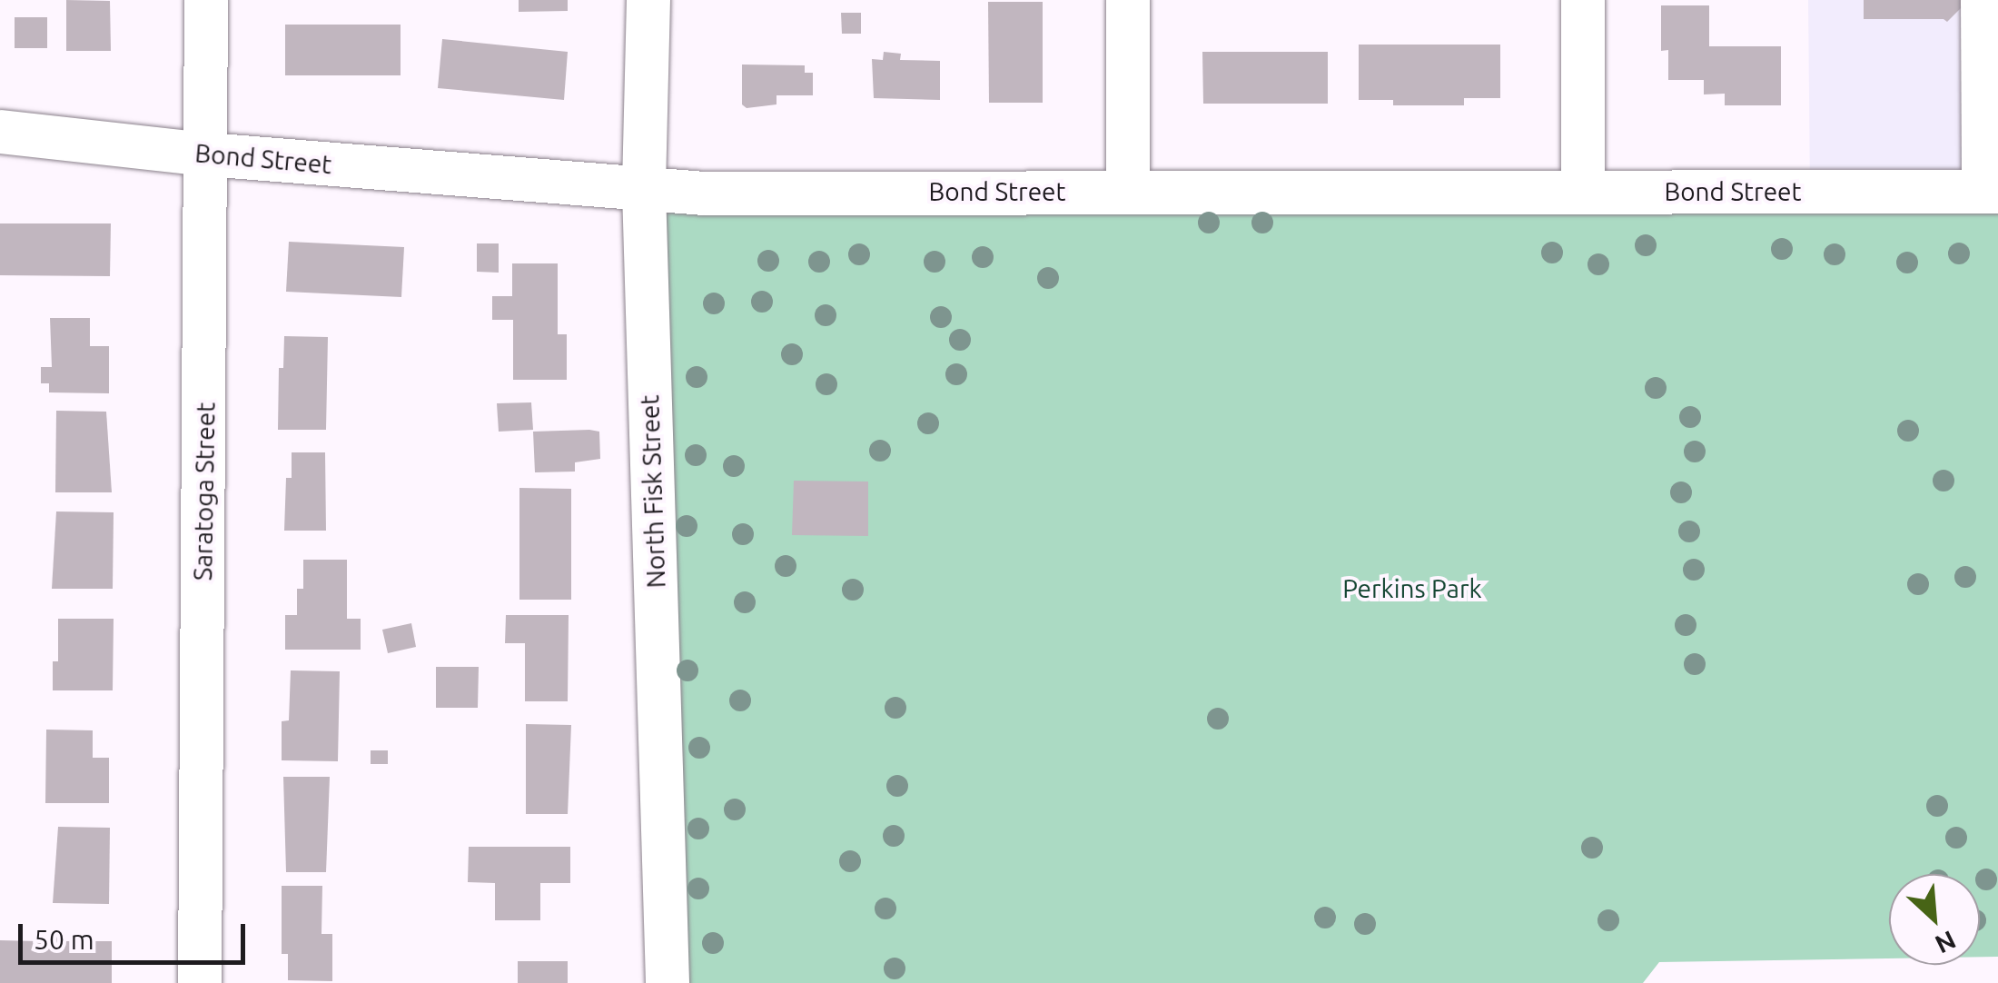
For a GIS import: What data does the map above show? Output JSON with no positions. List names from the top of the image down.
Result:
{
  "streets": {
    "street": ["Bond Street", "Saratoga Street", "North Fisk Street"]
  },
  "crossings": [
    ["Bond Street", "Saratoga Street"],
    ["Bond Street", "North Fisk Street"]
  ],
  "parks": ["Perkins Park"],
  "scale_bar": "50 m",
  "north": "bottom right"
}
